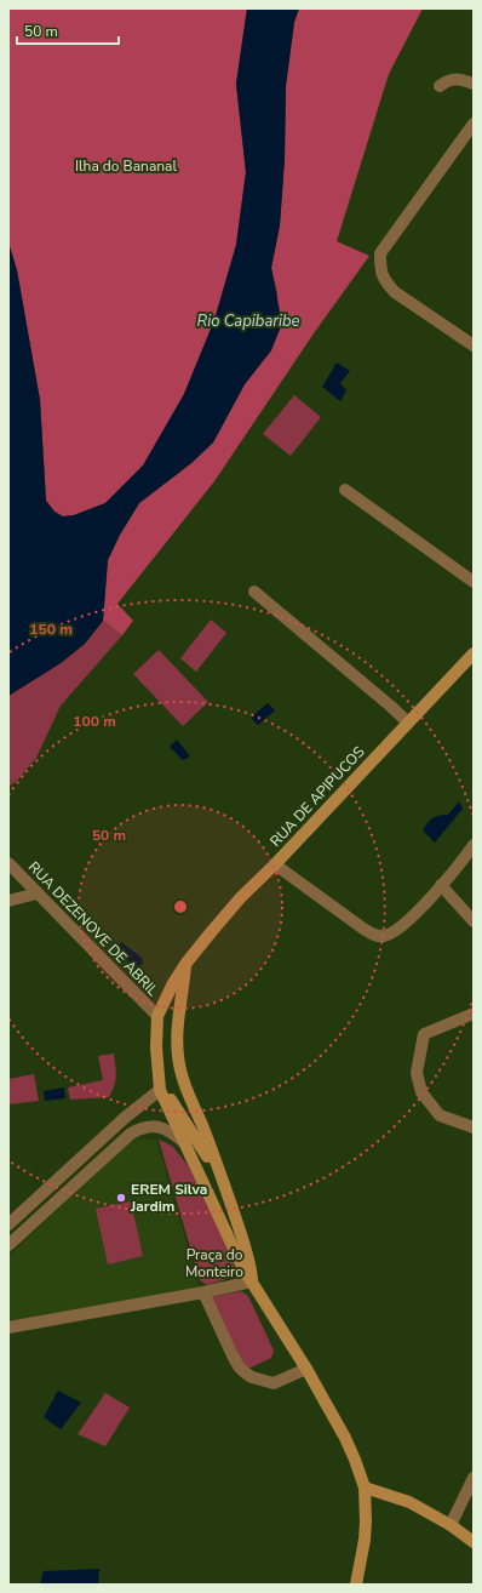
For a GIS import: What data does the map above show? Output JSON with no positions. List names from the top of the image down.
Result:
{
  "streets": {
    "main road": ["RUA DE APIPUCOS"],
    "street": ["RUA DEZENOVE DE ABRIL"]
  },
  "crossings": [
    ["RUA DE APIPUCOS", "RUA DEZENOVE DE ABRIL"]
  ],
  "water": ["Rio Capibaribe"],
  "parks": ["Ilha do Bananal", "Praça do Monteiro"],
  "places": ["EREM Silva Jardim"],
  "scale_bar": "50 m",
  "rings": ["150 m", "100 m", "50 m"]
}
